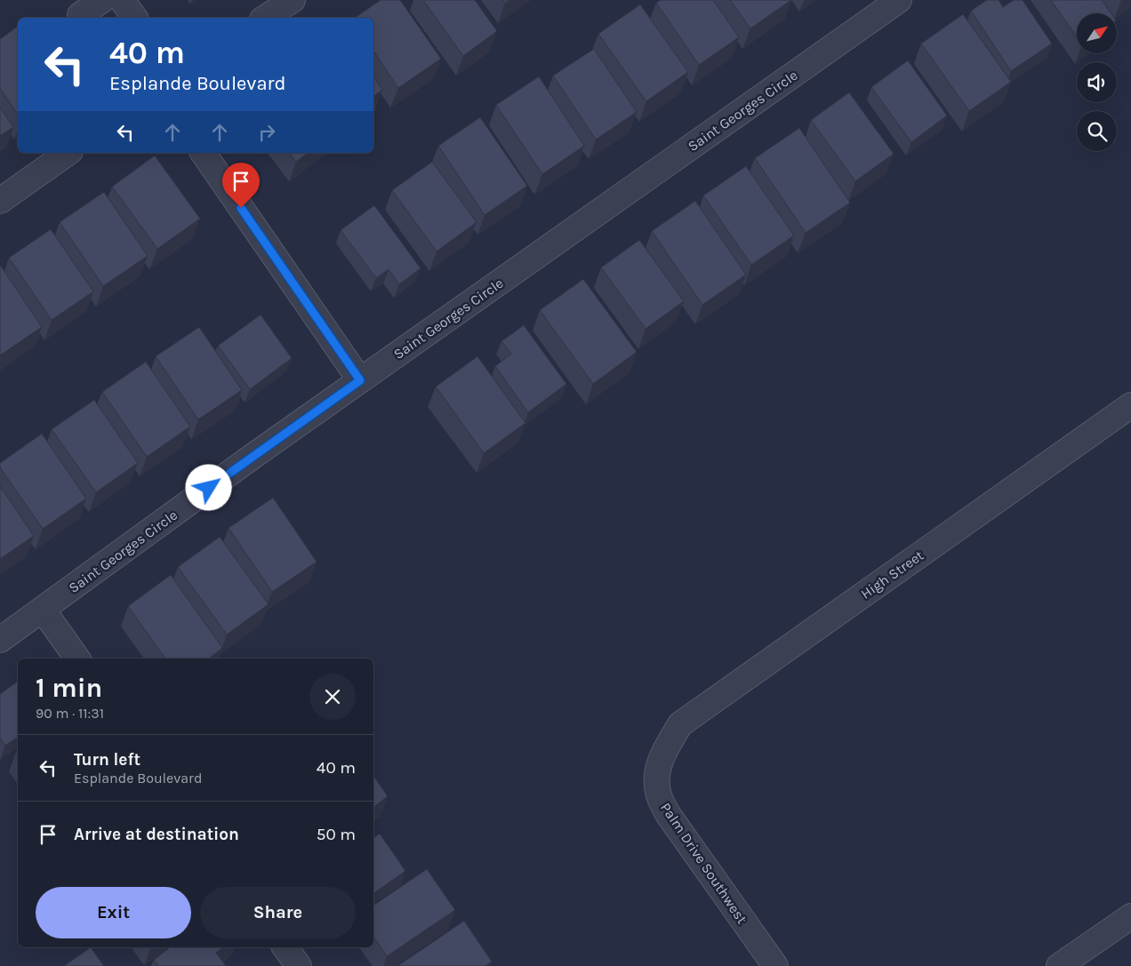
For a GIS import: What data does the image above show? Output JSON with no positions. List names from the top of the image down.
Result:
{
  "streets": {
    "street": ["Saint Georges Circle", "High Street", "Palm Drive Southwest"]
  },
  "crossings": [
    ["High Street", "Palm Drive Southwest"]
  ],
  "north": "top right",
  "page": {
    "turn": ["40 m", "Esplande Boulevard"],
    "heading": ["1 min", "90 m · 11:31"],
    "list": [
      {
        "name": "Turn left",
        "note": "Esplande Boulevard",
        "value": "40 m"
      },
      {
        "name": "Arrive at destination",
        "value": "50 m"
      }
    ],
    "buttons": ["Exit", "Share"]
  }
}
